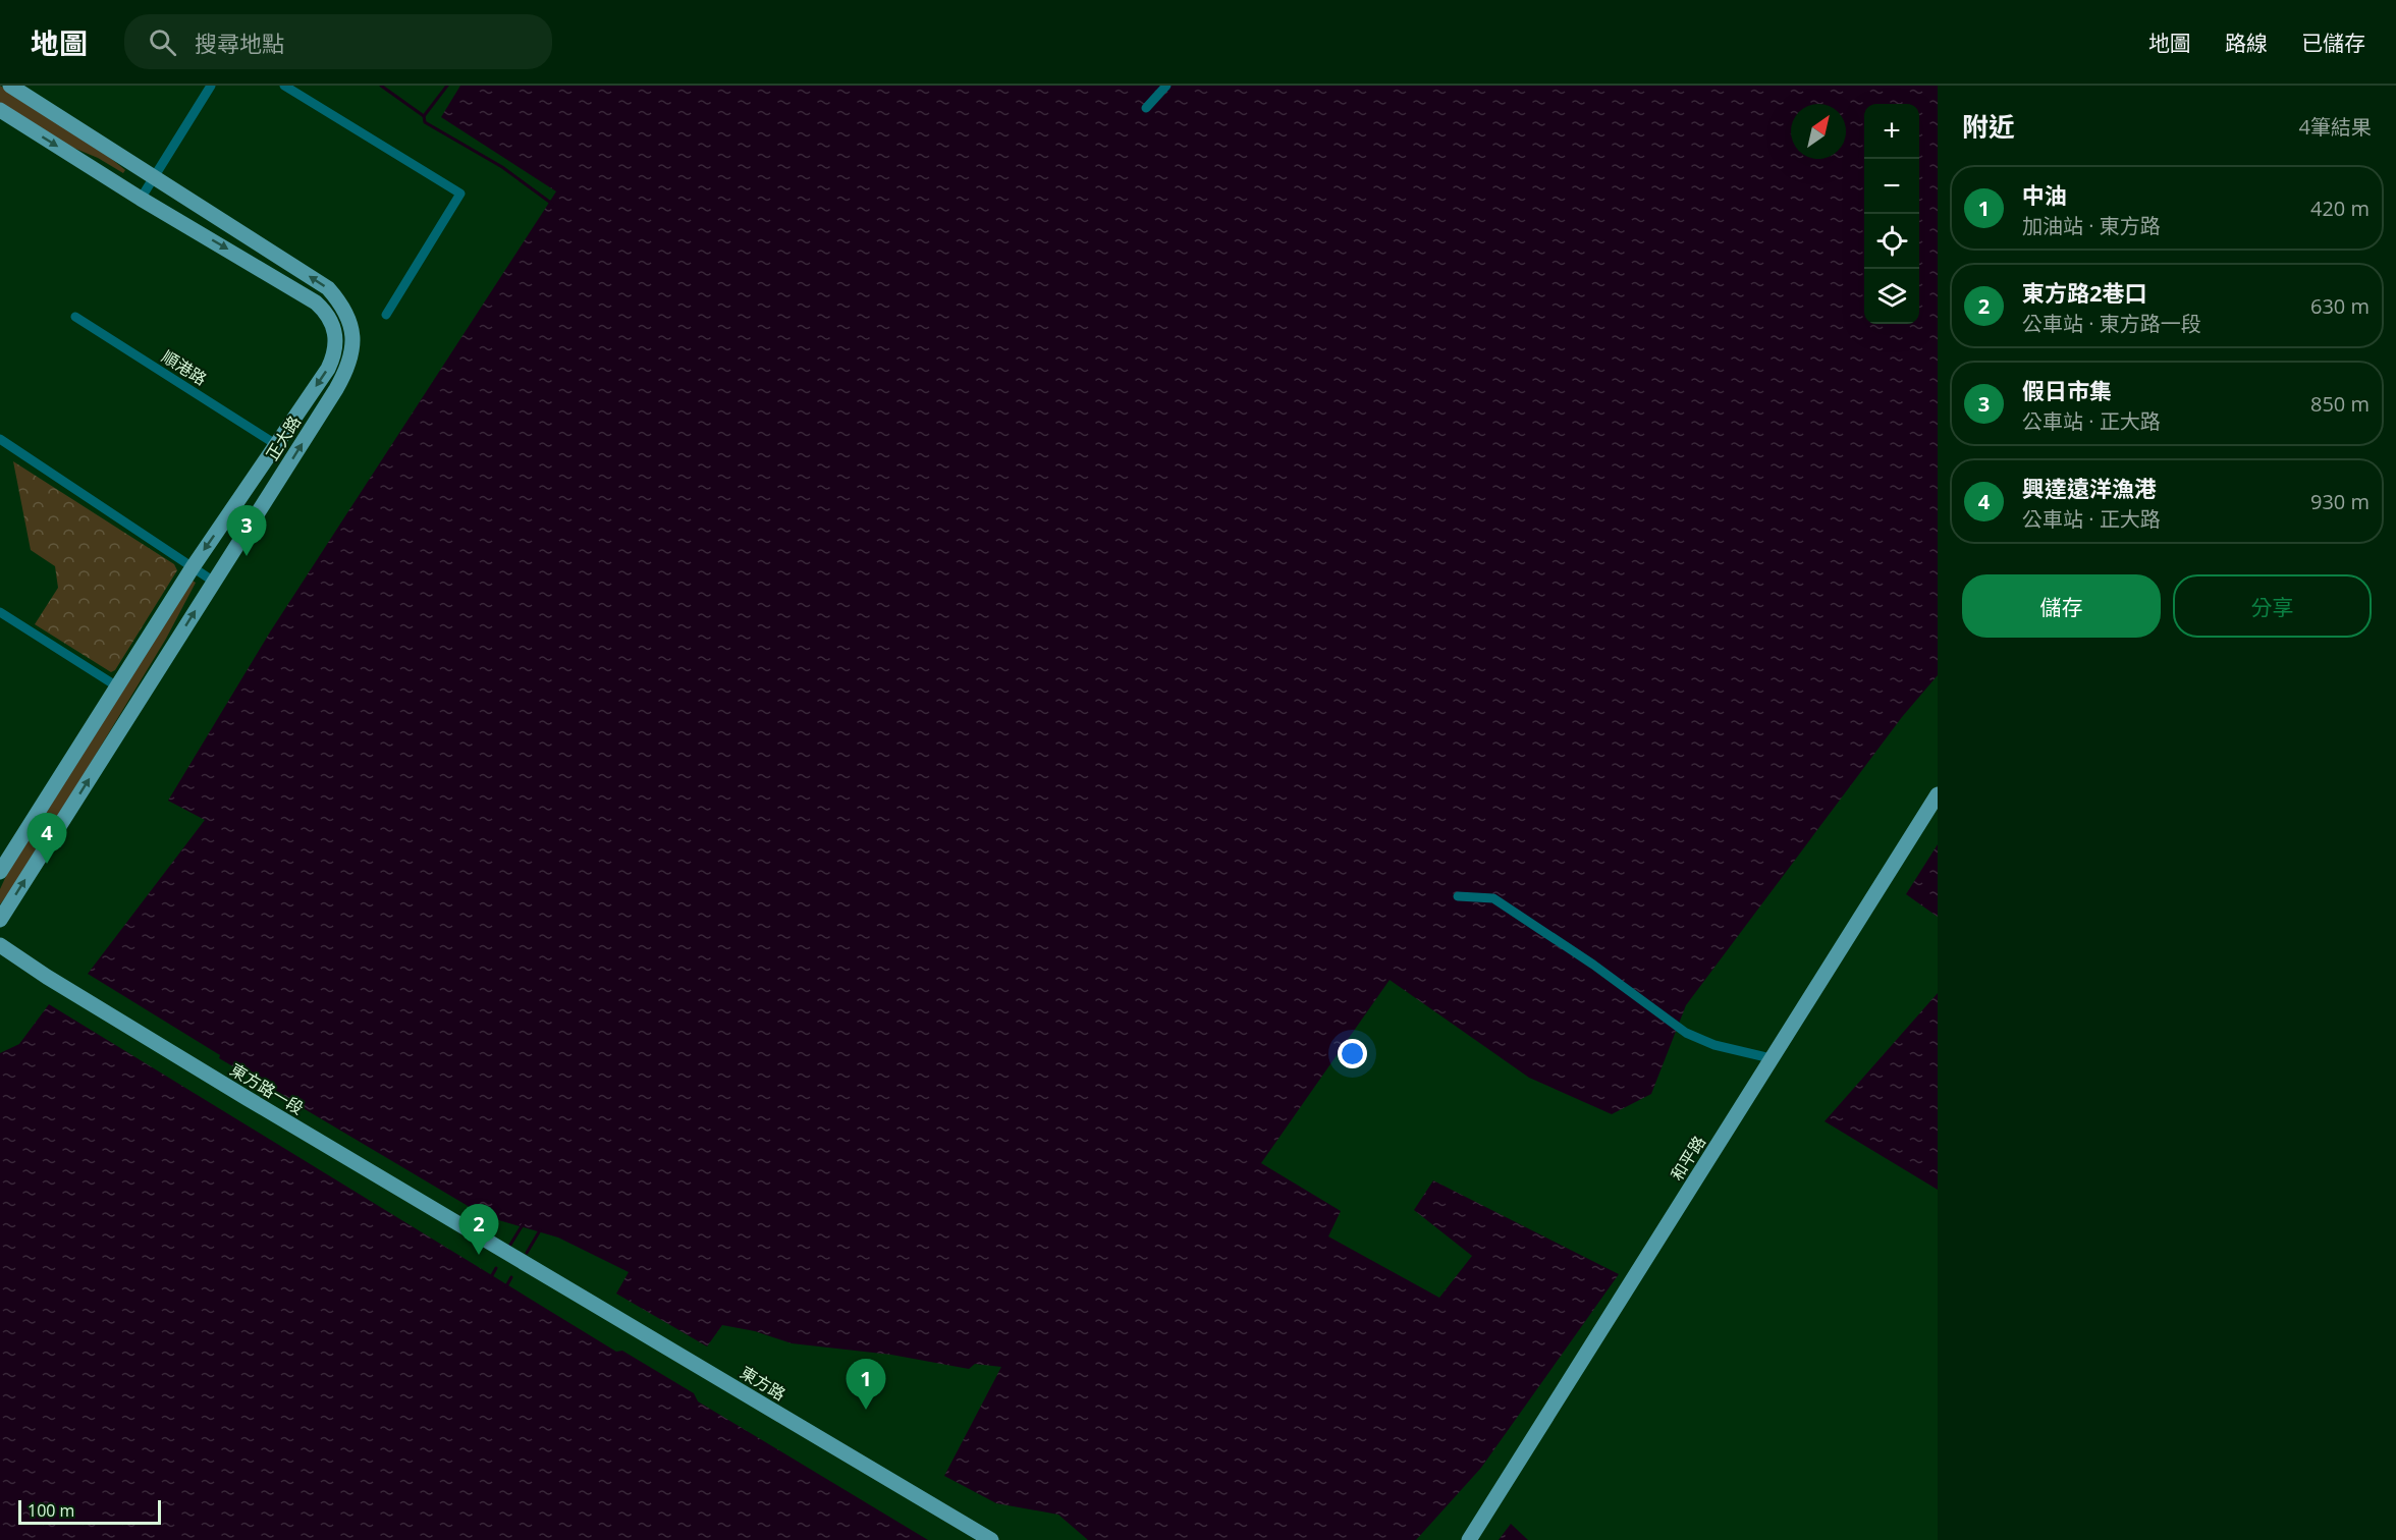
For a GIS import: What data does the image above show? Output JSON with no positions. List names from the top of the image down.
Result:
{
  "streets": {
    "main road": [
      "正大路",
      "東方路一段",
      "和平路",
      "東方路"
    ],
    "street": ["順港路"]
  },
  "crossings": [
    ["順港路", "正大路"],
    ["東方路一段", "東方路"]
  ],
  "scale_bar": "100 m",
  "north": "top right",
  "page": {
    "header": "地圖",
    "search": "搜尋地點",
    "nav": ["地圖", "路線", "已儲存"],
    "heading": ["附近", "4筆結果"],
    "map_buttons": ["+", "−"],
    "list": [
      {
        "mark": "1",
        "name": "中油",
        "note": "加油站 · 東方路",
        "value": "420 m"
      },
      {
        "mark": "2",
        "name": "東方路2巷口",
        "note": "公車站 · 東方路一段",
        "value": "630 m"
      },
      {
        "mark": "3",
        "name": "假日市集",
        "note": "公車站 · 正大路",
        "value": "850 m"
      },
      {
        "mark": "4",
        "name": "興達遠洋漁港",
        "note": "公車站 · 正大路",
        "value": "930 m"
      }
    ],
    "pins": [
      "3",
      "4",
      "2",
      "1"
    ],
    "buttons": ["儲存", "分享"],
    "scale": "100 m"
  }
}
